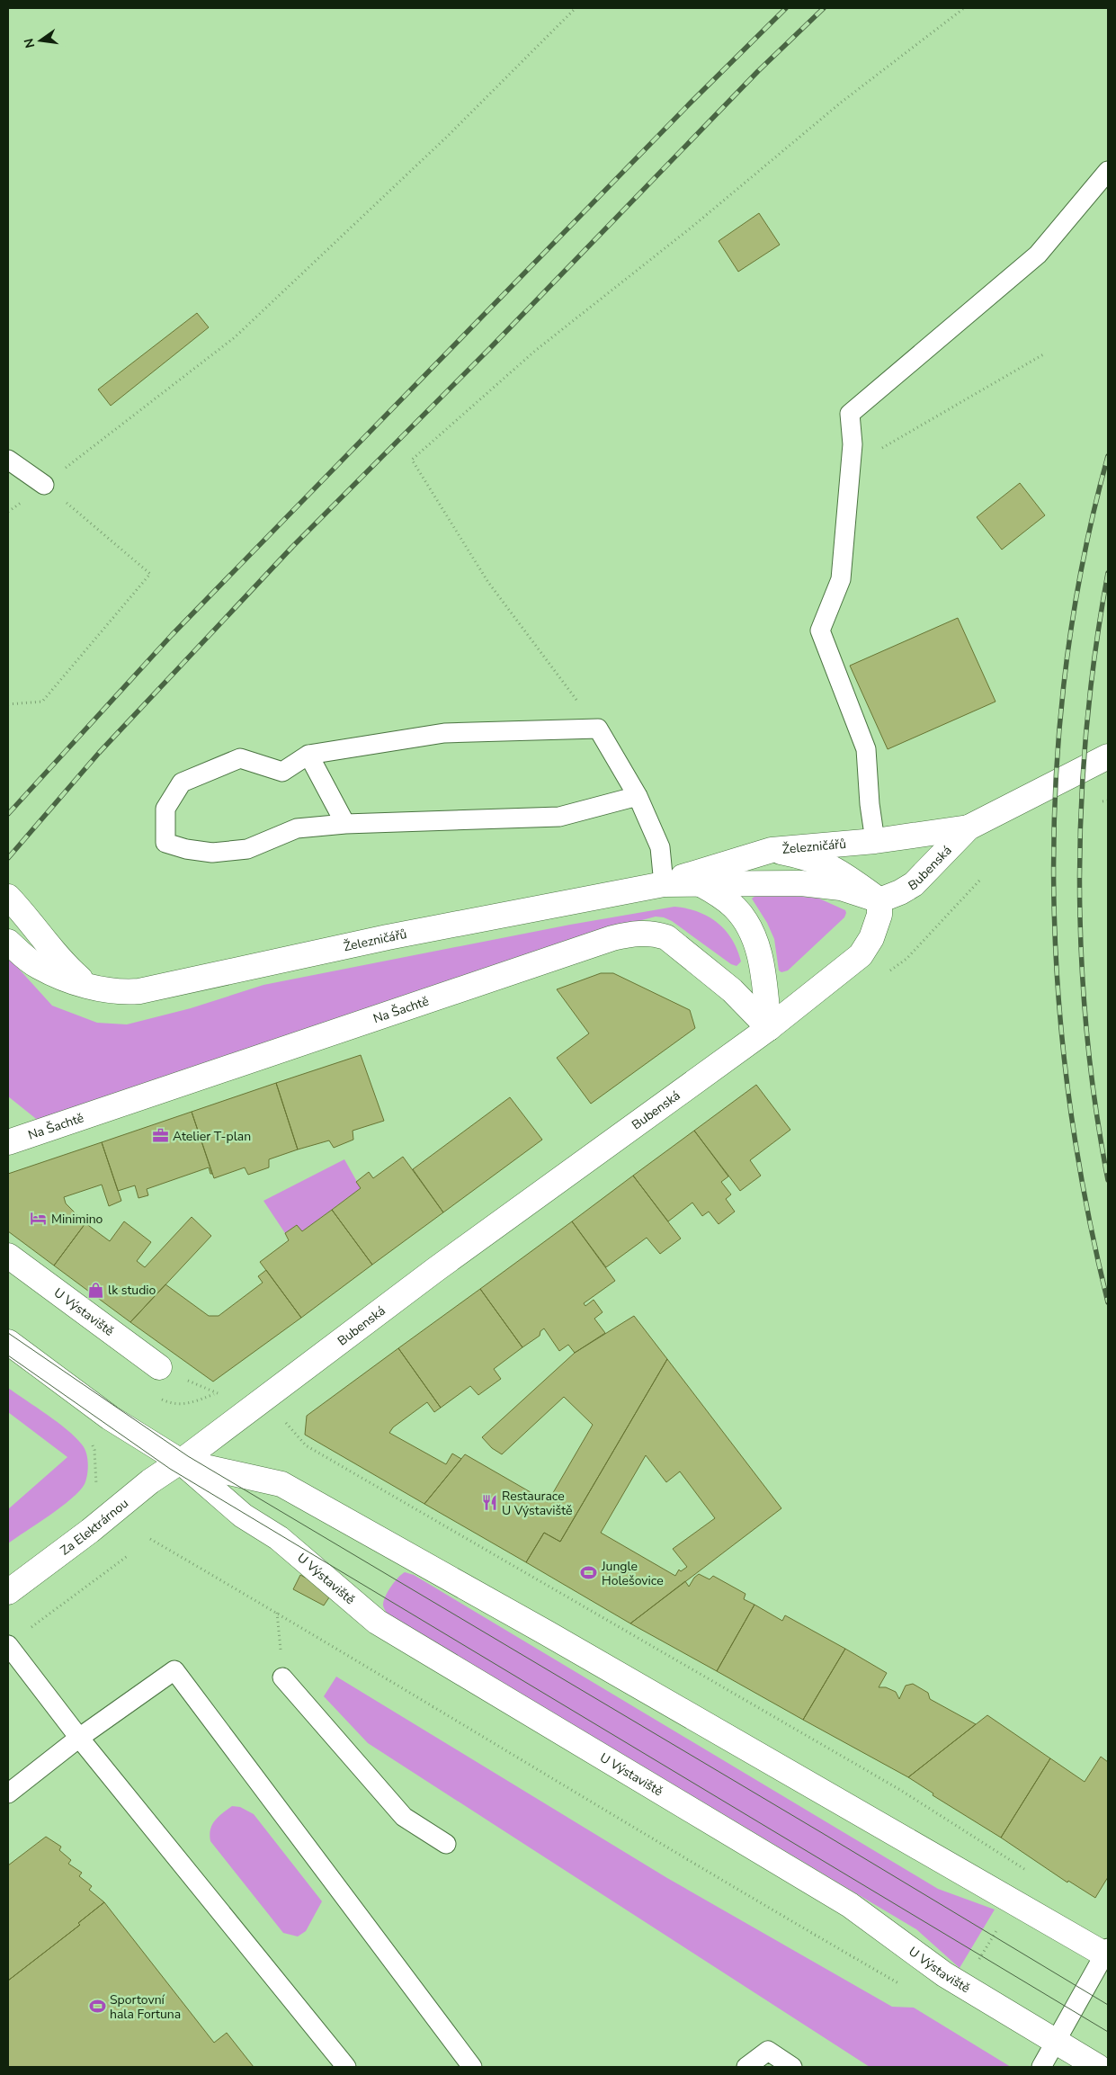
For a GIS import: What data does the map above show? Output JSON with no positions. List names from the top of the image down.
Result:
{
  "streets": {
    "street": [
      "Železničářů",
      "Bubenská",
      "Na Šachtě",
      "U Výstaviště",
      "Za Elektrárnou"
    ]
  },
  "crossings": [
    ["Železničářů", "Bubenská"],
    ["Bubenská", "Na Šachtě"],
    ["Bubenská", "U Výstaviště"],
    ["Bubenská", "Za Elektrárnou"],
    ["U Výstaviště", "Za Elektrárnou"]
  ],
  "places": {
    "office": ["Atelier T-plan"],
    "hotel": ["Minimino"],
    "shop": ["lk studio"],
    "restaurant": ["Restaurace U Výstaviště"],
    "sports": ["Jungle Holešovice", "Sportovní hala Fortuna"]
  },
  "north": "left"
}
